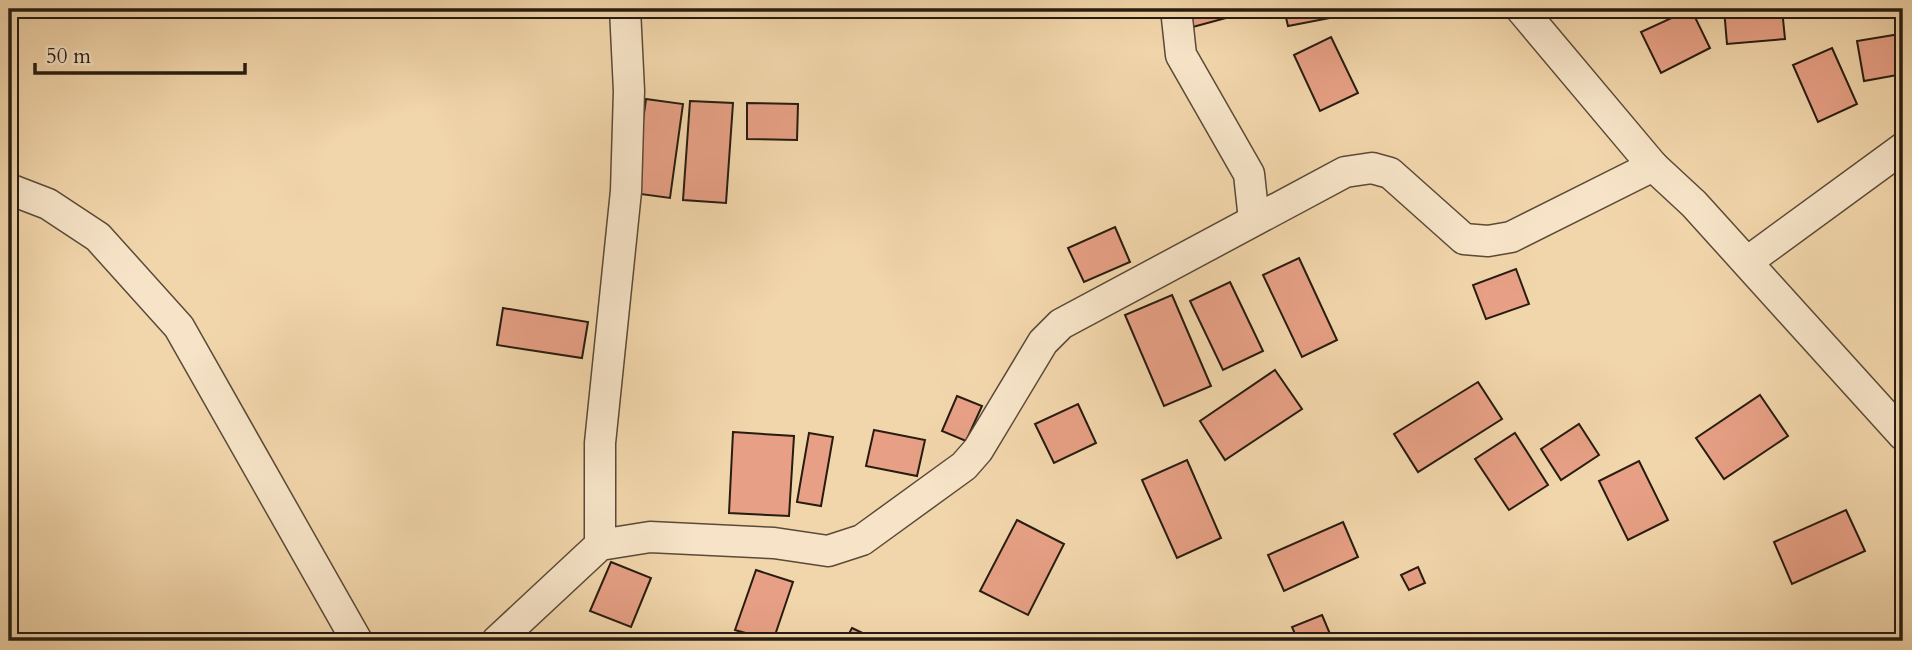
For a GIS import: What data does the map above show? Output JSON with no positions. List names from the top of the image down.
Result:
{
  "scale_bar": "50 m"
}
